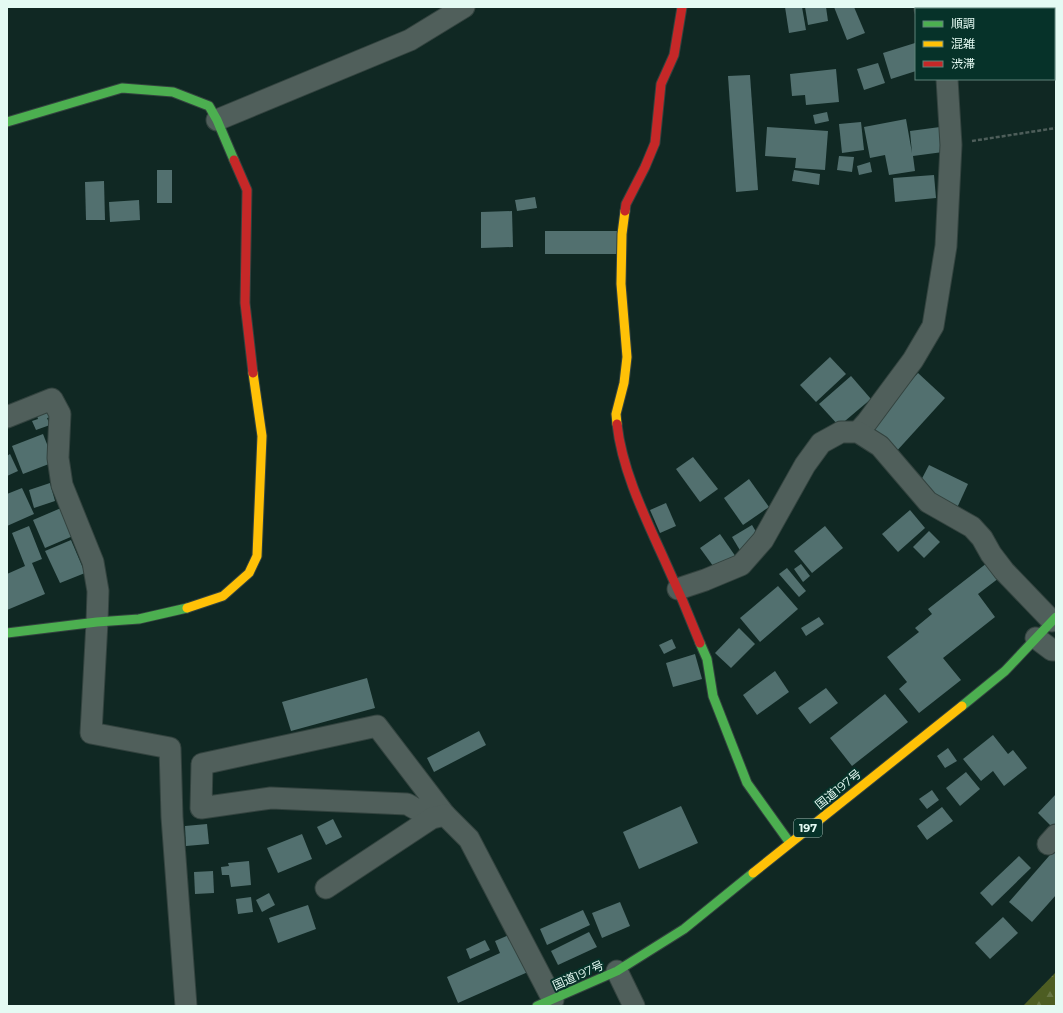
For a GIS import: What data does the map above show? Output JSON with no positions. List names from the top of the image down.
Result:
{
  "streets": {
    "main road": ["国道197号", "197"]
  },
  "legend": ["順調", "混雑", "渋滞"]
}
